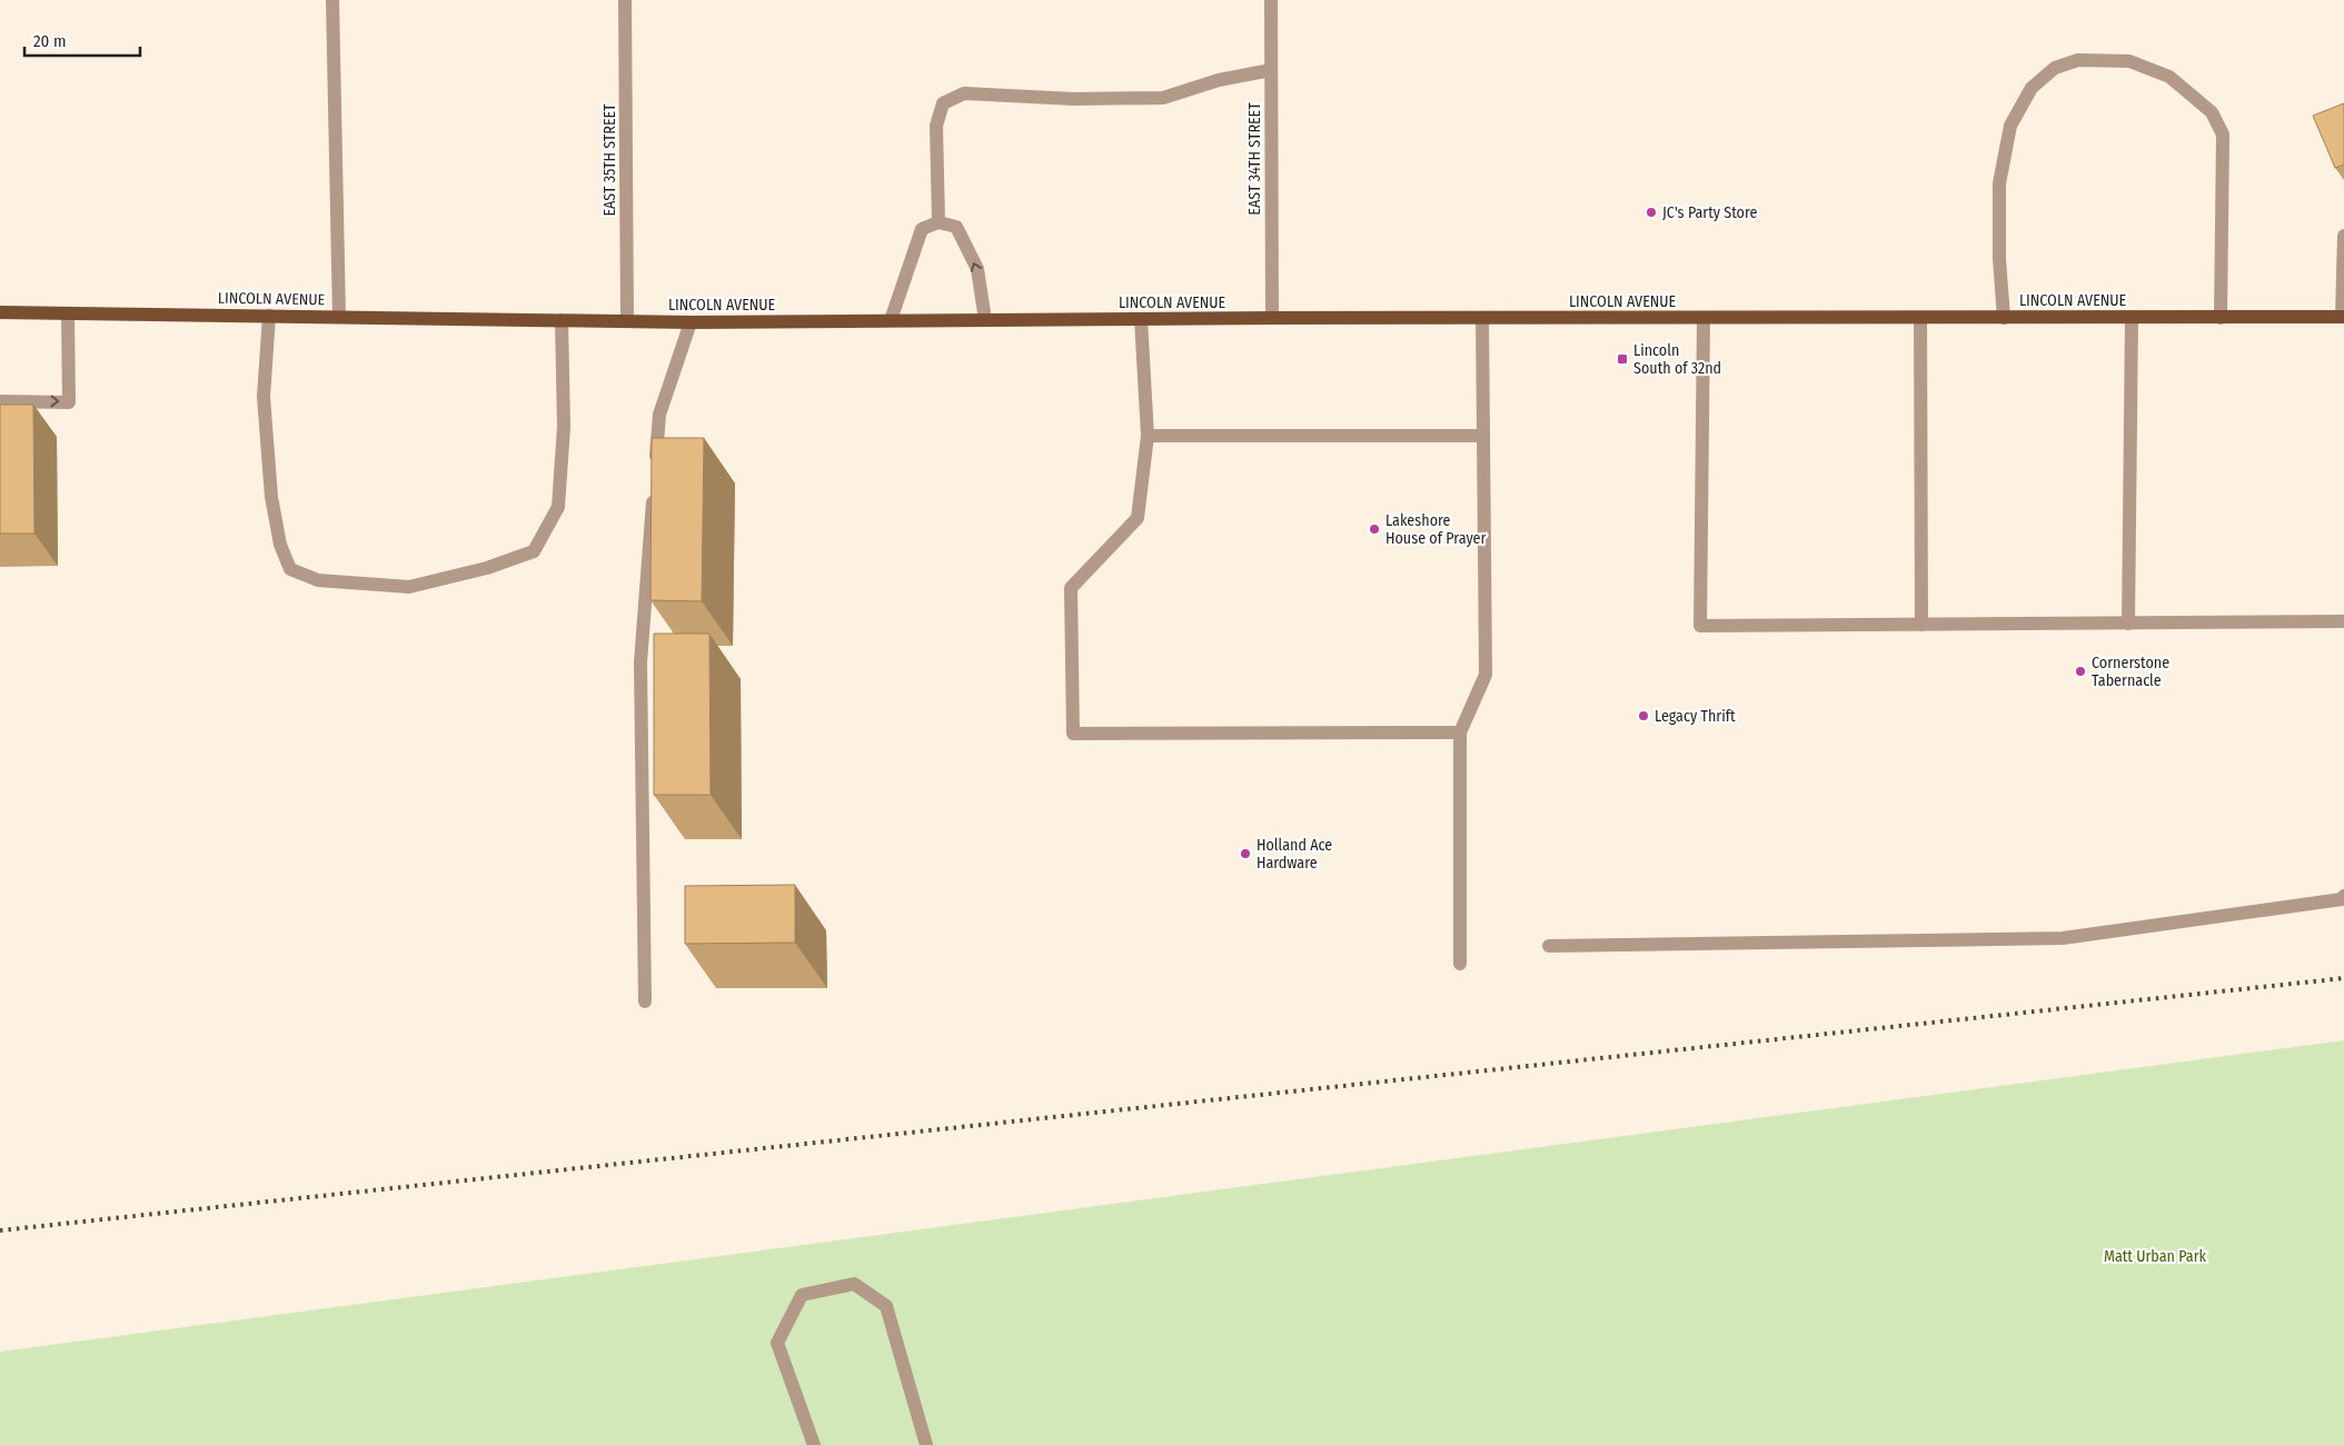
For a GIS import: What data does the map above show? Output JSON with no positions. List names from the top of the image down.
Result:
{
  "streets": {
    "main road": ["LINCOLN AVENUE"],
    "street": ["EAST 34TH STREET", "EAST 35TH STREET"]
  },
  "crossings": [
    ["EAST 34TH STREET", "LINCOLN AVENUE"],
    ["EAST 35TH STREET", "LINCOLN AVENUE"]
  ],
  "parks": ["Matt Urban Park"],
  "places": {
    "other": [
      "JC's Party Store",
      "Lakeshore House of Prayer",
      "Cornerstone Tabernacle",
      "Legacy Thrift",
      "Holland Ace Hardware"
    ],
    "transit": ["Lincoln South of 32nd"]
  },
  "scale_bar": "20 m"
}
